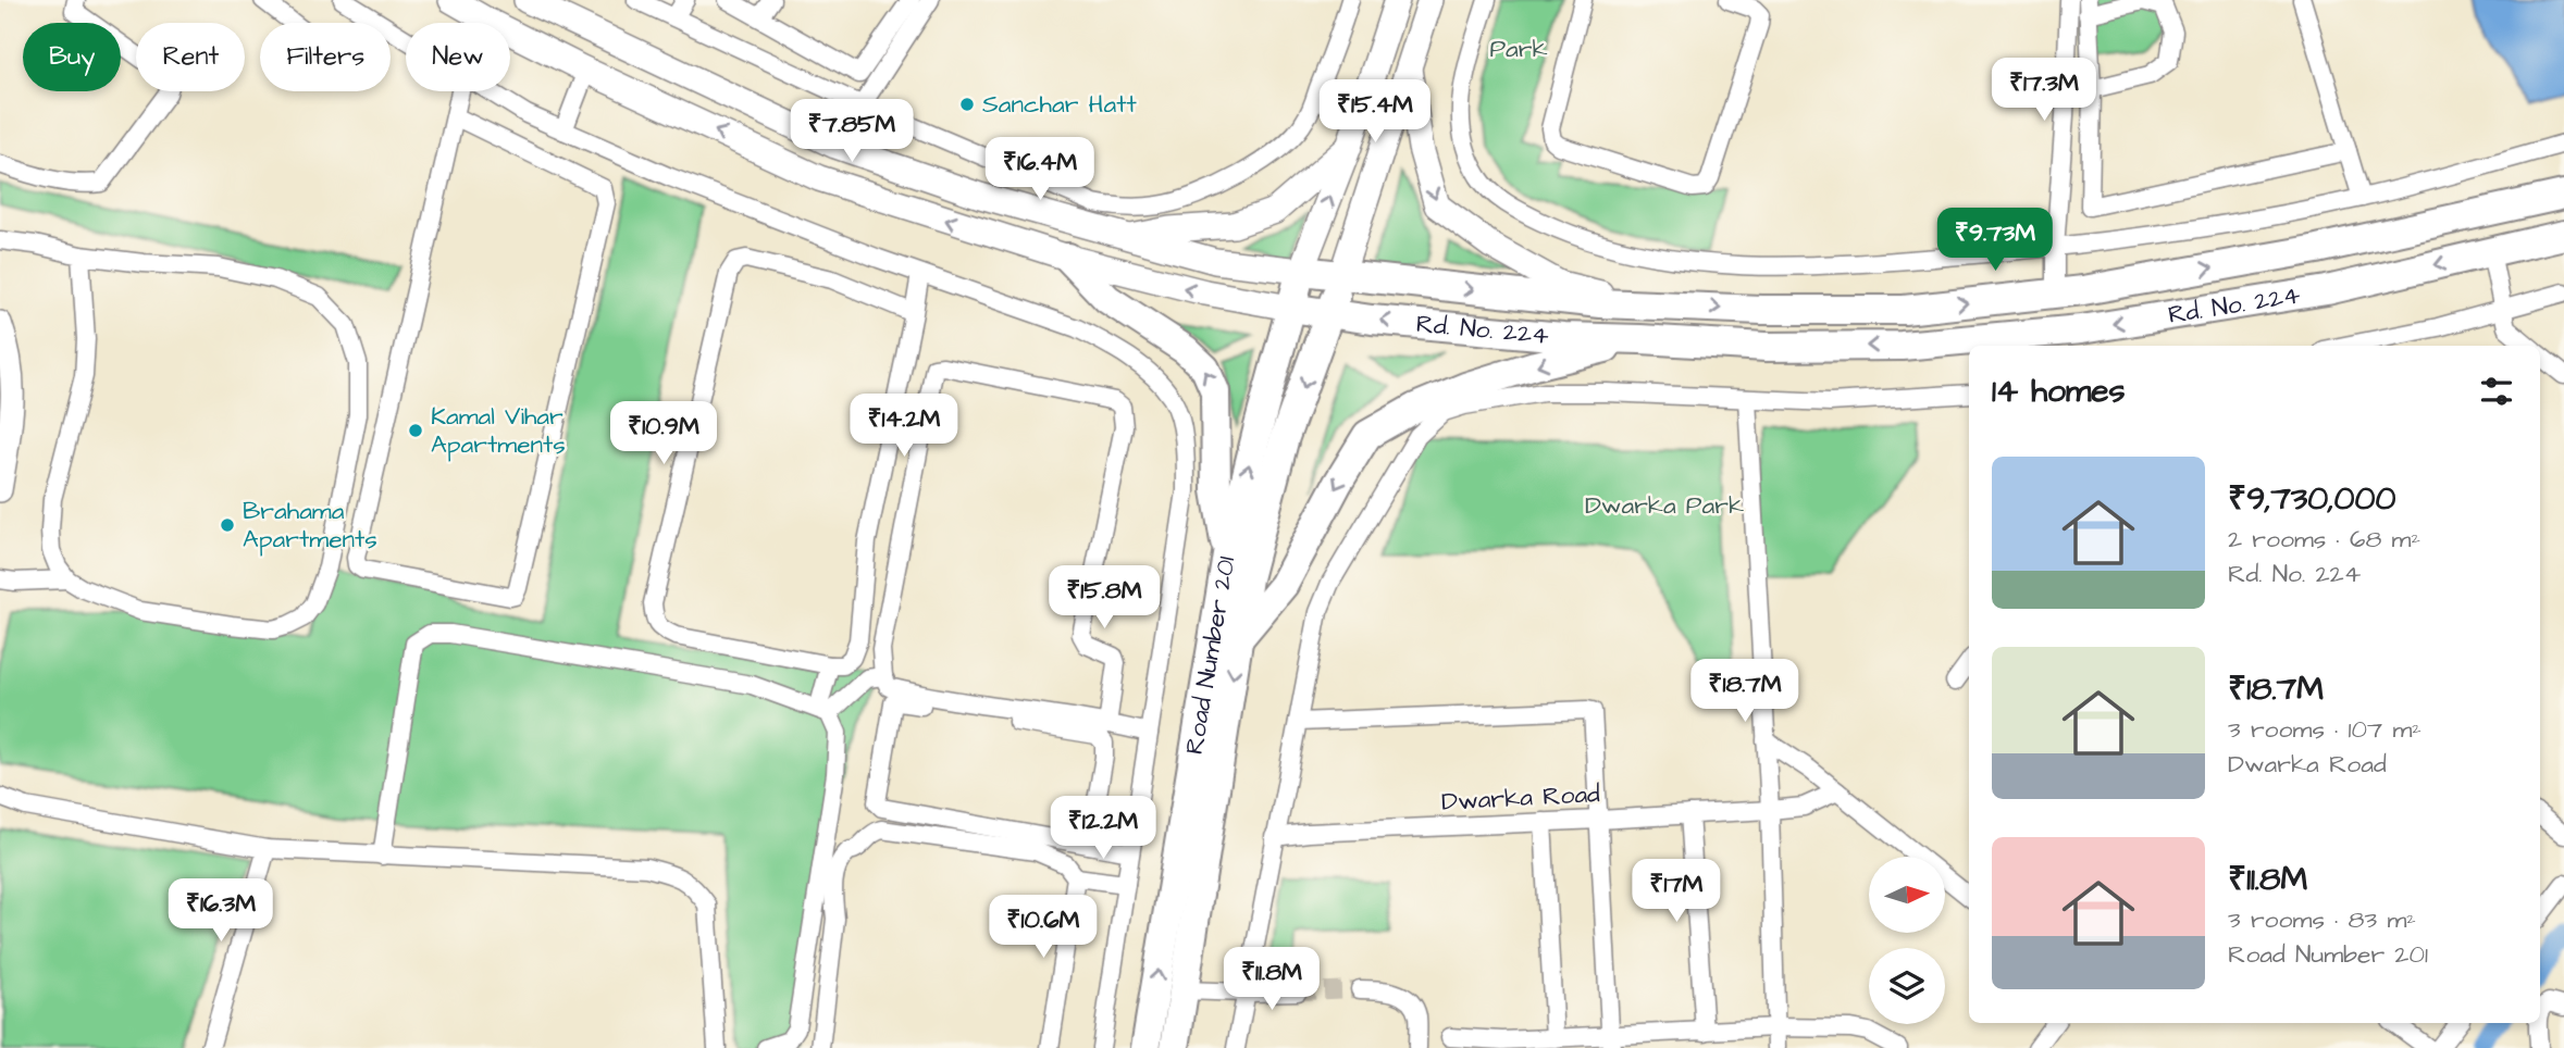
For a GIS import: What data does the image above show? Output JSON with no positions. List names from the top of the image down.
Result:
{
  "streets": {
    "main road": ["Rd. No. 224", "Road Number 201"],
    "street": ["Dwarka Road"]
  },
  "crossings": [
    ["Rd. No. 224", "Road Number 201"]
  ],
  "parks": ["Park", "Dwarka Park"],
  "places": ["Sanchar Hatt", "Kamal Vihar Apartments", "Brahama Apartments"],
  "north": "right",
  "page": {
    "chip": [
      "Buy",
      "Rent",
      "Filters",
      "New"
    ],
    "price": [
      "₹17.3M",
      "₹15.4M",
      "₹7.85M",
      "₹16.4M",
      "₹9.73M",
      "₹14.2M",
      "₹10.9M",
      "₹15.8M",
      "₹18.7M",
      "₹12.2M",
      "₹17M",
      "₹16.3M",
      "₹10.6M",
      "₹11.8M"
    ],
    "heading": "14 homes",
    "list": [
      {
        "name": "₹9,730,000",
        "note": "2 rooms · 68 m² · Rd. No. 224"
      },
      {
        "name": "₹18.7M",
        "note": "3 rooms · 107 m² · Dwarka Road"
      },
      {
        "name": "₹11.8M",
        "note": "3 rooms · 83 m² · Road Number 201"
      }
    ]
  }
}
